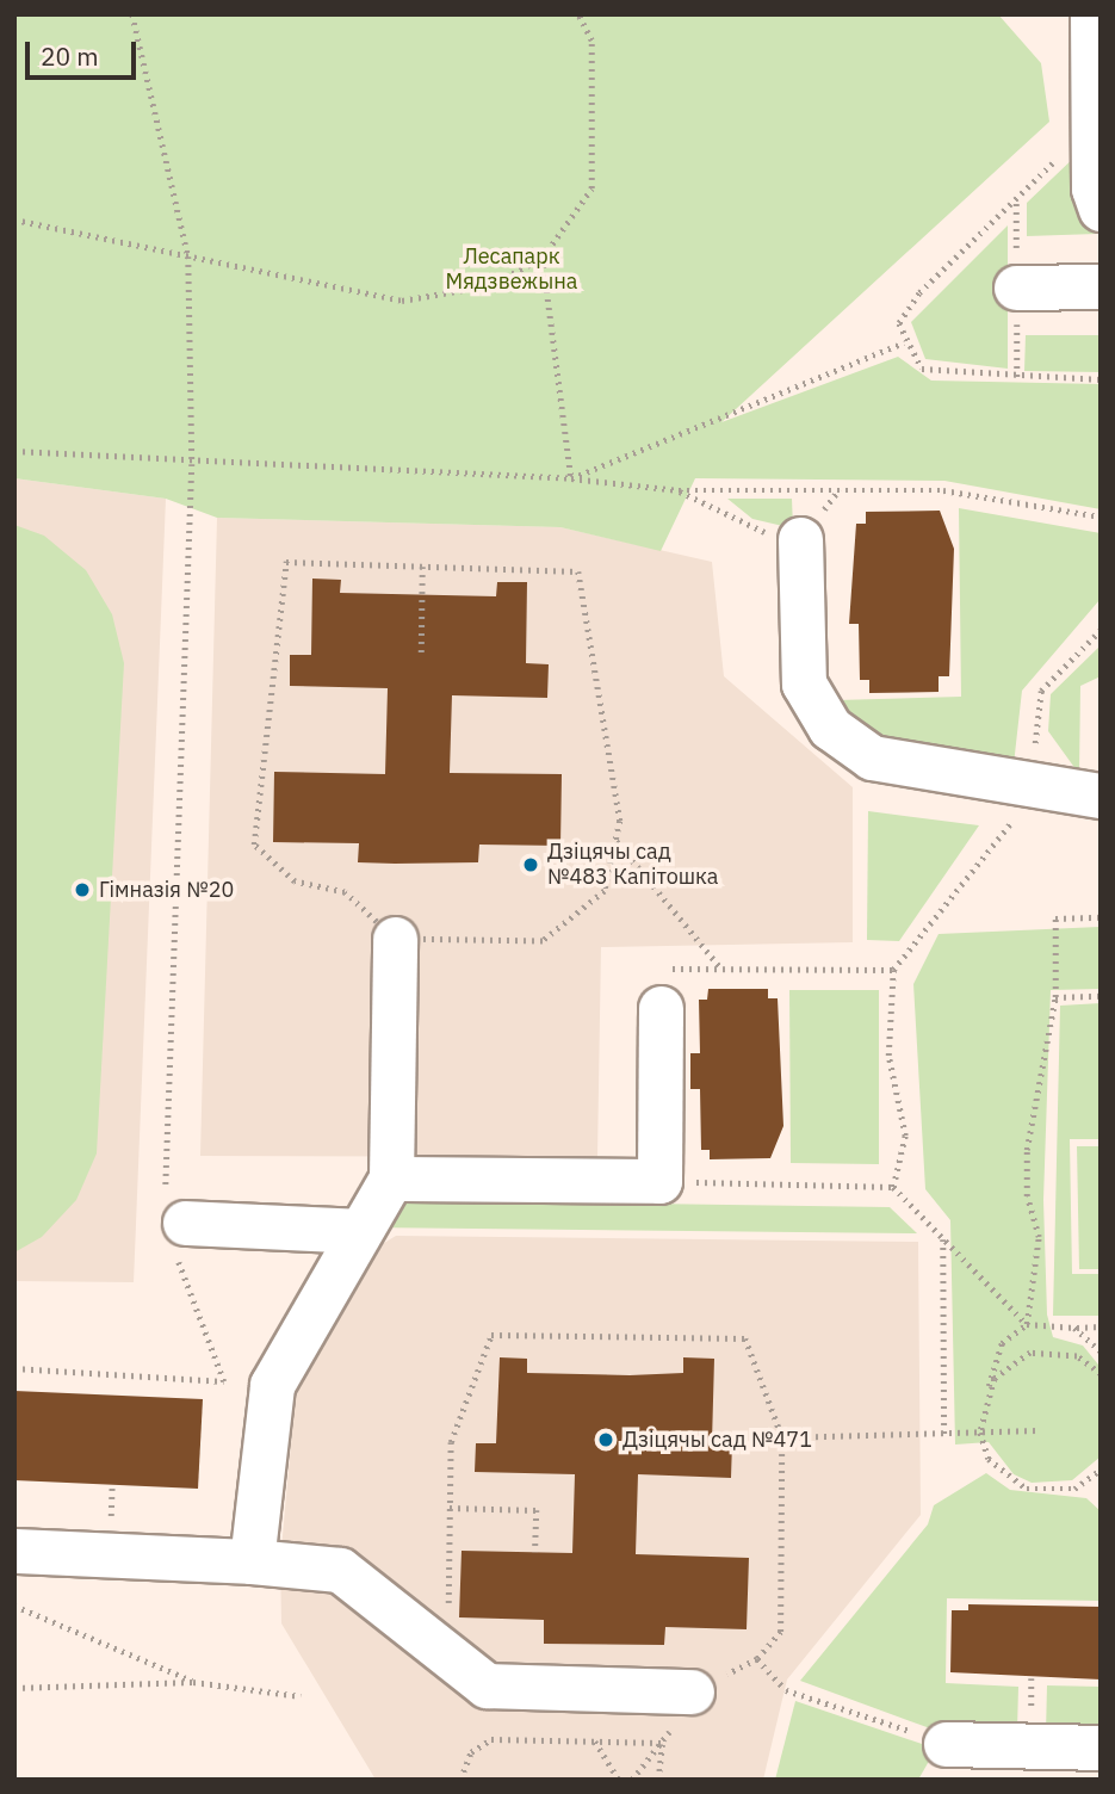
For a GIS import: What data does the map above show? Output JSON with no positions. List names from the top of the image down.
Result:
{
  "parks": ["Лесапарк Мядзвежына"],
  "places": ["Дзіцячы сад №483 Капітошка", "Гімназія №20", "Дзіцячы сад №471"],
  "scale_bar": "20 m"
}
